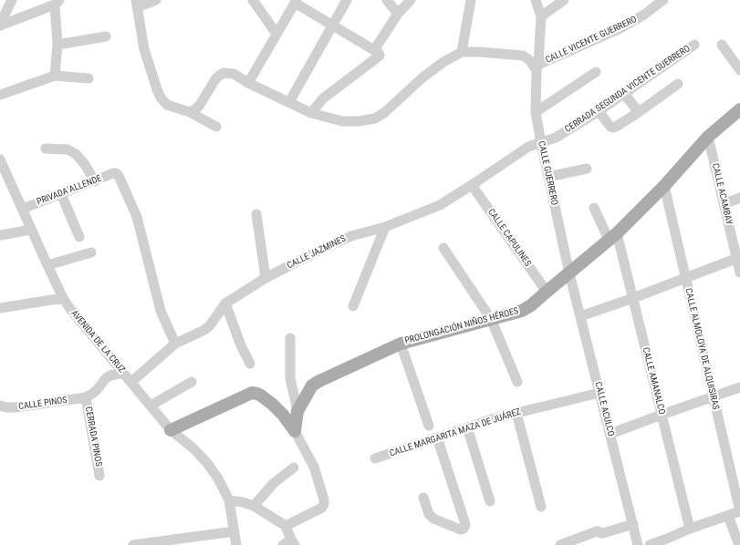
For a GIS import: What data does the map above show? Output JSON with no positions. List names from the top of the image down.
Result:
{
  "streets": {
    "main road": ["PROLONGACIÓN NIÑOS HÉROES"],
    "street": [
      "CALLE VICENTE GUERRERO",
      "CERRADA SEGUNDA VICENTE GUERRERO",
      "CALLE GUERRERO",
      "PRIVADA ALLENDE",
      "CALLE ACAMBAY",
      "CALLE CAPULINES",
      "CALLE JAZMINES",
      "AVENIDA DE LA CRUZ",
      "CALLE ALMOLOYA DE ALQUISIRAS",
      "CALLE AMANALCO",
      "CALLE PINOS",
      "CALLE ACULCO",
      "CALLE MARGARITA MAZA DE JUÁREZ",
      "CERRADA PINOS"
    ]
  },
  "crossings": [
    ["CALLE VICENTE GUERRERO", "CALLE GUERRERO"],
    ["CERRADA SEGUNDA VICENTE GUERRERO", "CALLE GUERRERO"],
    ["CERRADA SEGUNDA VICENTE GUERRERO", "CALLE JAZMINES"],
    ["CALLE GUERRERO", "CALLE JAZMINES"],
    ["CALLE GUERRERO", "PROLONGACIÓN NIÑOS HÉROES"],
    ["CALLE GUERRERO", "CALLE ACULCO"],
    ["PRIVADA ALLENDE", "CALLE JAZMINES"],
    ["PRIVADA ALLENDE", "AVENIDA DE LA CRUZ"],
    ["CALLE ACAMBAY", "PROLONGACIÓN NIÑOS HÉROES"],
    ["CALLE CAPULINES", "CALLE JAZMINES"],
    ["CALLE CAPULINES", "PROLONGACIÓN NIÑOS HÉROES"],
    ["CALLE JAZMINES", "AVENIDA DE LA CRUZ"],
    ["PROLONGACIÓN NIÑOS HÉROES", "CALLE ALMOLOYA DE ALQUISIRAS"],
    ["PROLONGACIÓN NIÑOS HÉROES", "CALLE AMANALCO"],
    ["PROLONGACIÓN NIÑOS HÉROES", "CALLE ACULCO"],
    ["CALLE PINOS", "CERRADA PINOS"],
    ["CALLE ACULCO", "CALLE MARGARITA MAZA DE JUÁREZ"]
  ]
}
